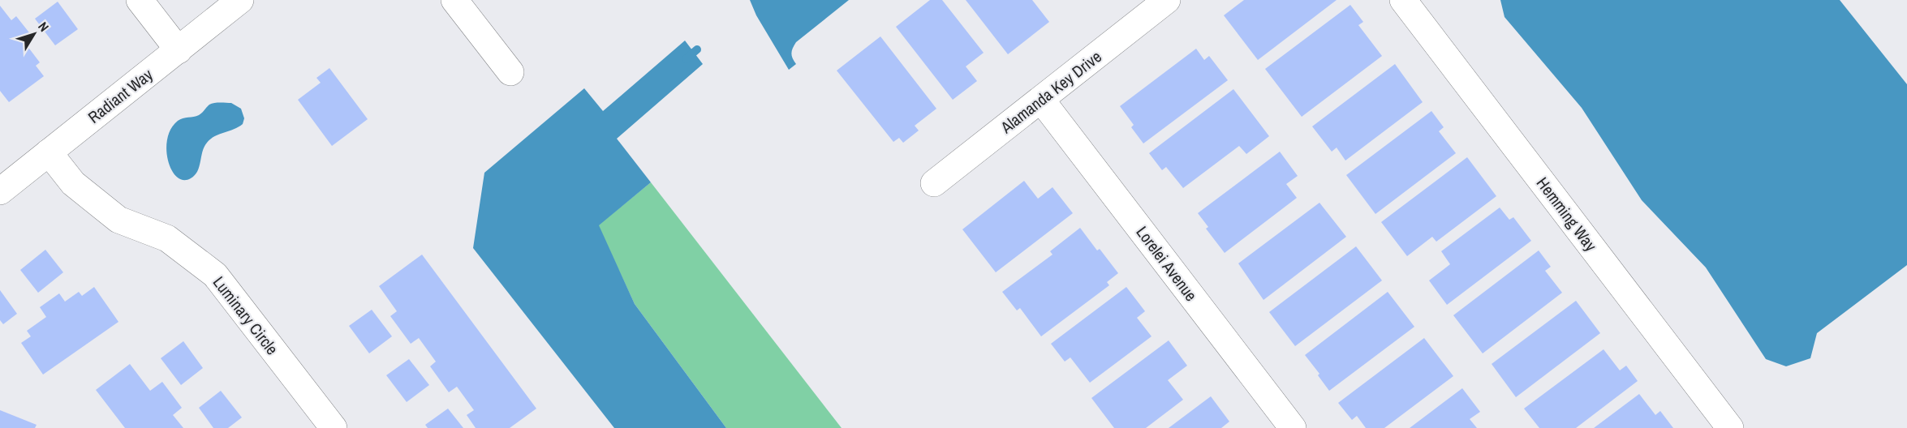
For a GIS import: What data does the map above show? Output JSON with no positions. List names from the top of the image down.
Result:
{
  "streets": {
    "street": [
      "Alamanda Key Drive",
      "Radiant Way",
      "Hemming Way",
      "Lorelei Avenue",
      "Luminary Circle"
    ]
  },
  "crossings": [
    ["Alamanda Key Drive", "Lorelei Avenue"],
    ["Radiant Way", "Luminary Circle"]
  ],
  "north": "top right"
}
